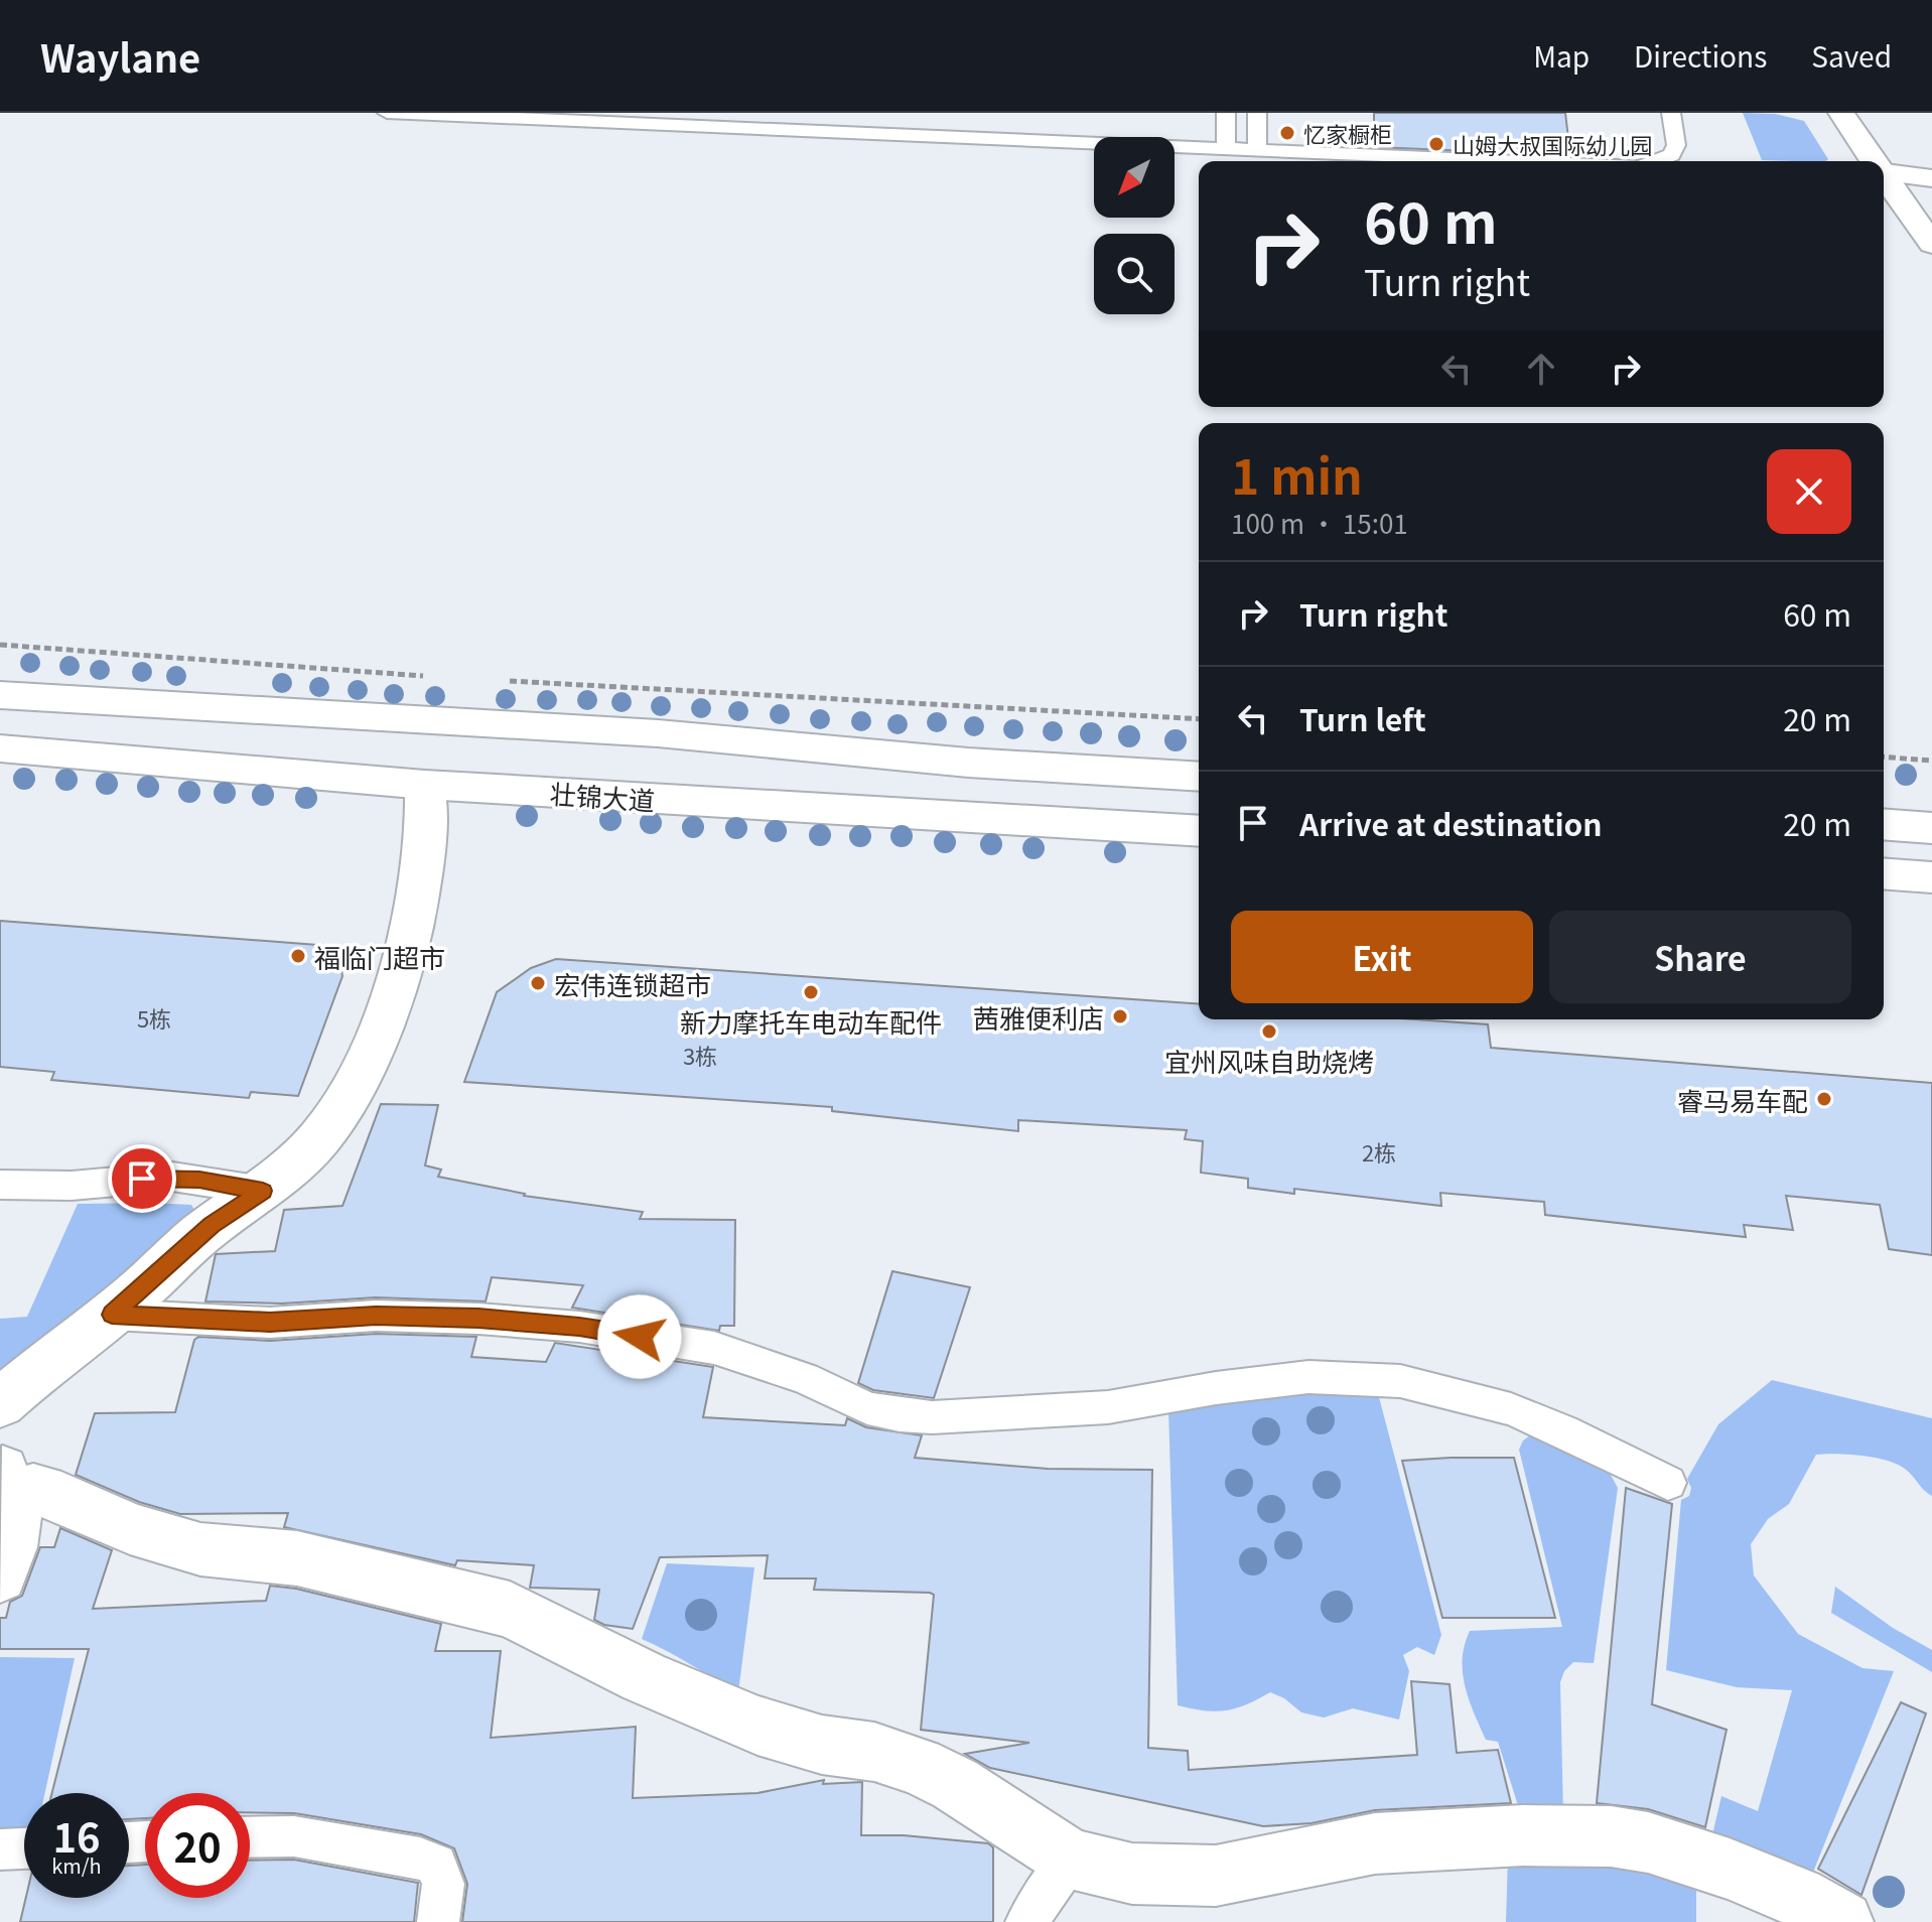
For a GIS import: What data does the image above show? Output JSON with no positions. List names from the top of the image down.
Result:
{
  "streets": {
    "main road": ["壮锦大道"]
  },
  "places": [
    "忆家橱柜",
    "山姆大叔国际幼儿园",
    "福临门超市",
    "宏伟连锁超市",
    "新力摩托车电动车配件",
    "茜雅便利店",
    "宜州风味自助烧烤",
    "睿马易车配"
  ],
  "house_numbers": ["5栋", "3栋", "2栋"],
  "north": "bottom left",
  "page": {
    "header": "Waylane",
    "nav": ["Map", "Directions", "Saved"],
    "turn": ["60 m", "Turn right"],
    "heading": ["1 min", "100 m · 15:01"],
    "list": [
      {
        "name": "Turn right",
        "value": "60 m"
      },
      {
        "name": "Turn left",
        "value": "20 m"
      },
      {
        "name": "Arrive at destination",
        "value": "20 m"
      }
    ],
    "buttons": ["Exit", "Share"],
    "speed": "16 km/h",
    "limit": "20"
  }
}
